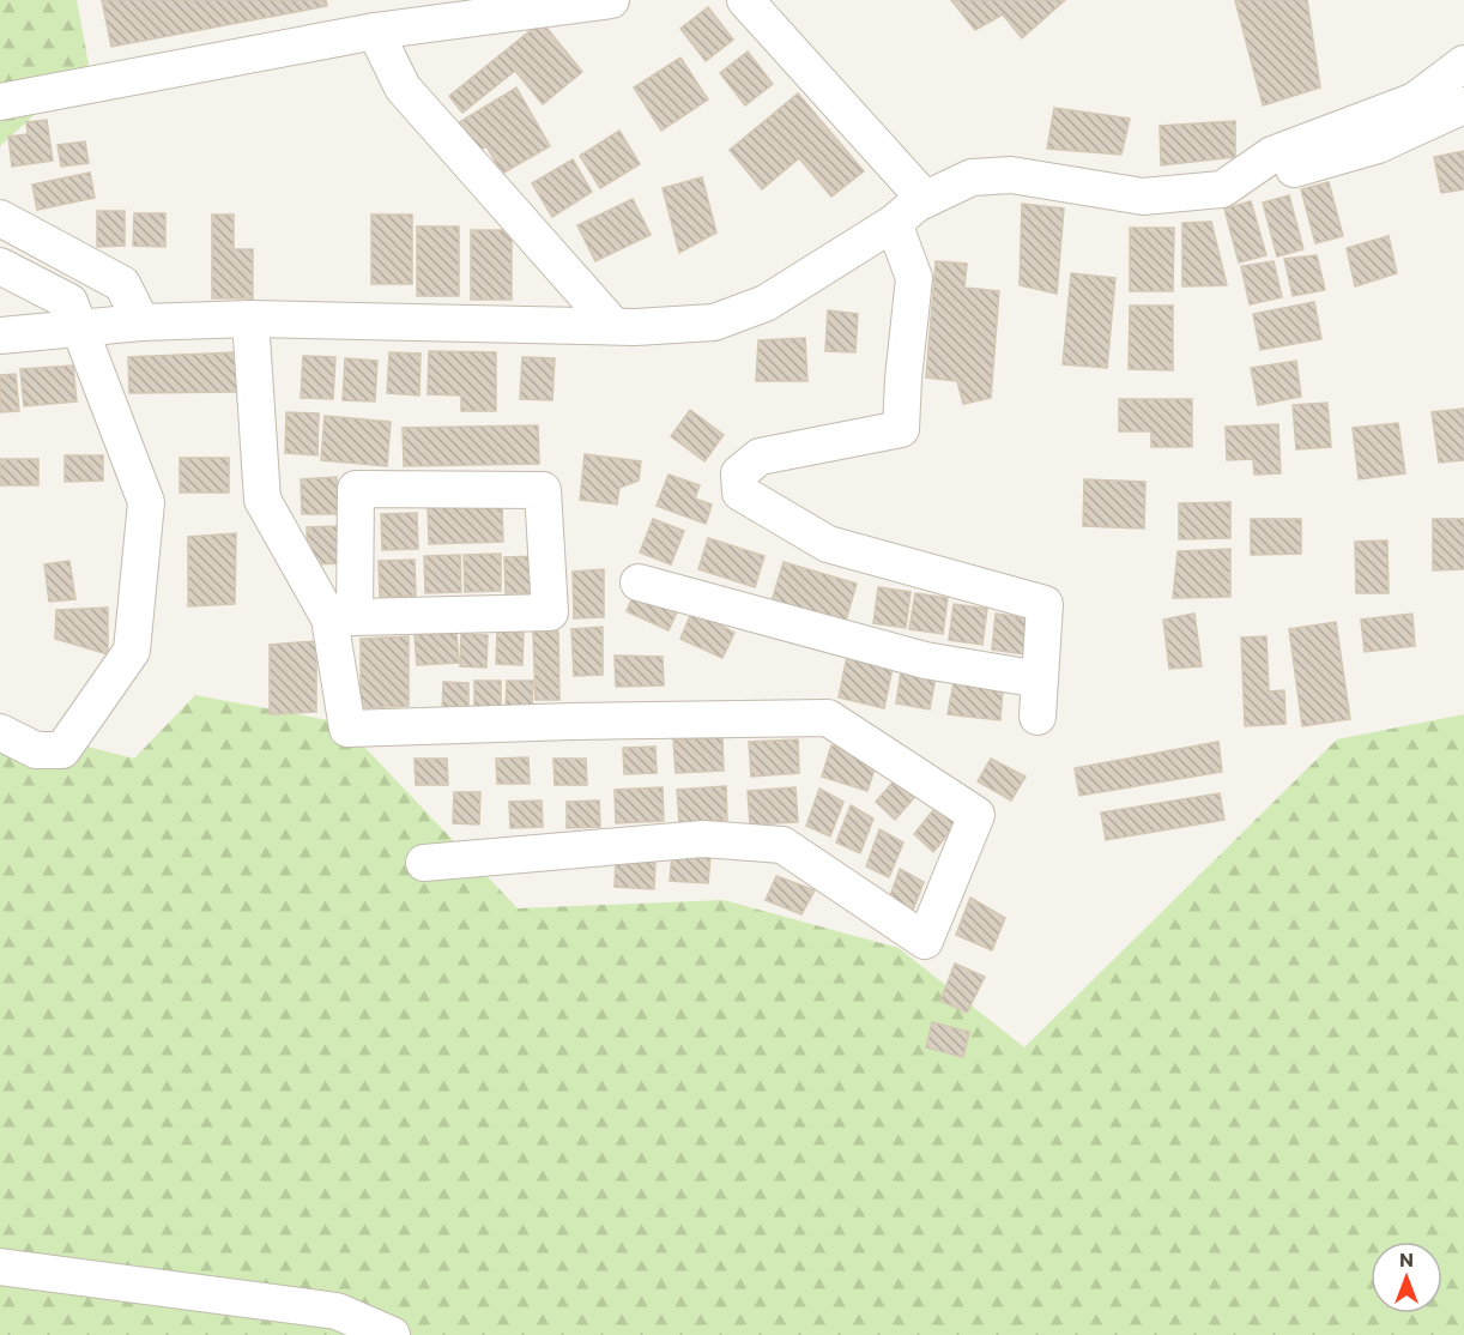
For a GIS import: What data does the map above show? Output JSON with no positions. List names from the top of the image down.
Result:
{
  "north": "top"
}
